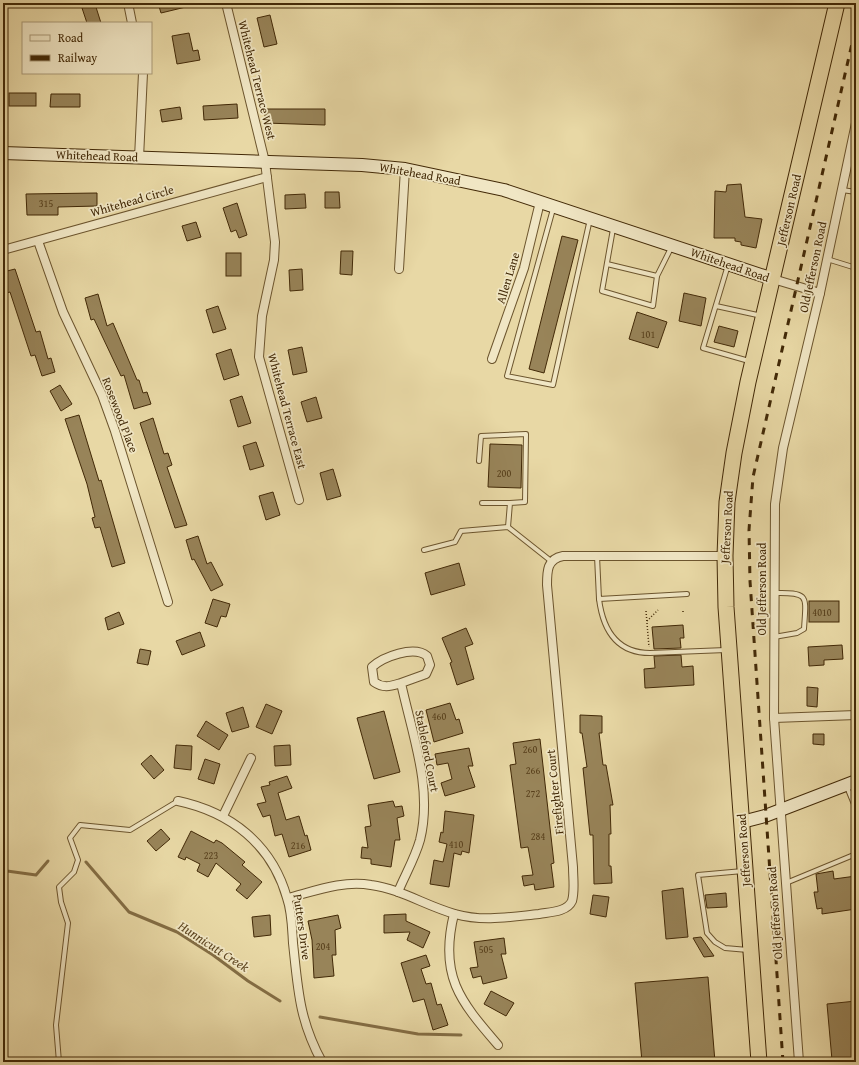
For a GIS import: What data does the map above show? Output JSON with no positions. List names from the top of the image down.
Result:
{
  "streets": {
    "highway": ["Jefferson Road"],
    "main road": ["Whitehead Road"],
    "street": [
      "Whitehead Terrace West",
      "Whitehead Circle",
      "Old Jefferson Road",
      "Allen Lane",
      "Whitehead Terrace East",
      "Rosewood Place",
      "Stableford Court",
      "Firefighter Court",
      "Putters Drive"
    ]
  },
  "crossings": [
    ["Whitehead Terrace West", "Whitehead Road"],
    ["Whitehead Terrace West", "Whitehead Terrace East"],
    ["Whitehead Road", "Jefferson Road"],
    ["Whitehead Road", "Old Jefferson Road"],
    ["Whitehead Road", "Allen Lane"],
    ["Whitehead Road", "Whitehead Terrace East"],
    ["Whitehead Circle", "Whitehead Terrace East"],
    ["Whitehead Circle", "Rosewood Place"],
    ["Stableford Court", "Firefighter Court"],
    ["Firefighter Court", "Putters Drive"]
  ],
  "water": ["Hunnicutt Creek"],
  "house_numbers": [
    "315",
    "101",
    "200",
    "4010",
    "460",
    "260",
    "266",
    "272",
    "284",
    "410",
    "216",
    "223",
    "204",
    "505"
  ],
  "legend": ["Road", "Railway"]
}
